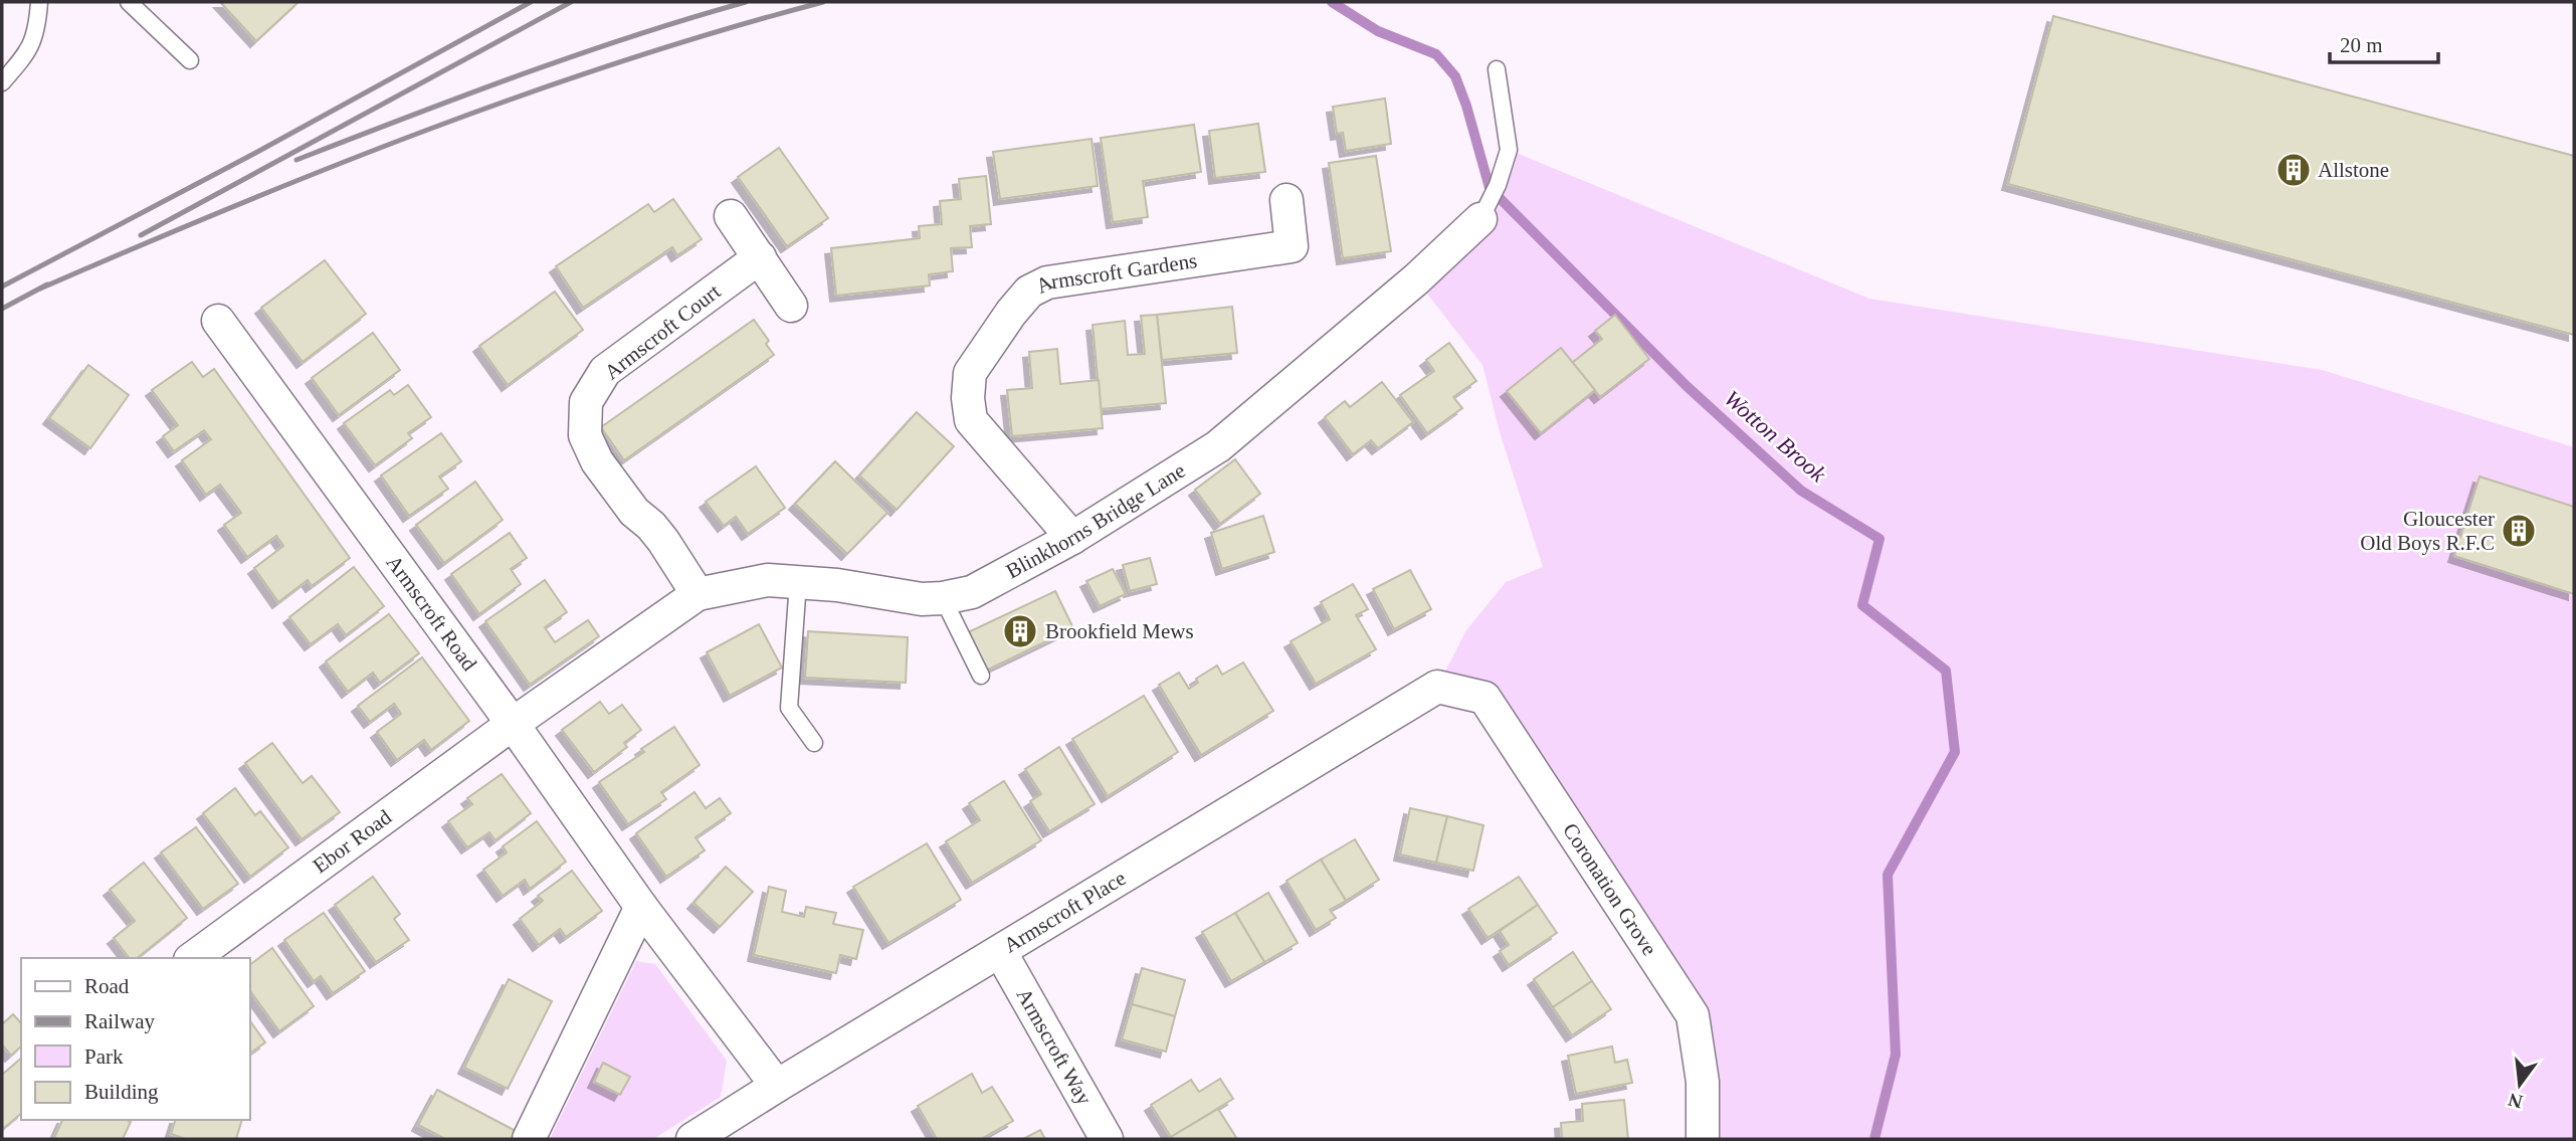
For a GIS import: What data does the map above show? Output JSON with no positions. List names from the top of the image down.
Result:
{
  "streets": {
    "street": [
      "Armscroft Gardens",
      "Armscroft Court",
      "Blinkhorns Bridge Lane",
      "Armscroft Road",
      "Ebor Road",
      "Coronation Grove",
      "Armscroft Place",
      "Armscroft Way"
    ]
  },
  "crossings": [
    ["Armscroft Gardens", "Blinkhorns Bridge Lane"],
    ["Armscroft Court", "Blinkhorns Bridge Lane"],
    ["Blinkhorns Bridge Lane", "Armscroft Road"],
    ["Blinkhorns Bridge Lane", "Ebor Road"],
    ["Armscroft Road", "Ebor Road"],
    ["Armscroft Road", "Armscroft Place"],
    ["Coronation Grove", "Armscroft Place"],
    ["Armscroft Place", "Armscroft Way"]
  ],
  "water": ["Wotton Brook"],
  "places": {
    "building": ["Allstone", "Gloucester Old Boys R.F.C", "Brookfield Mews"]
  },
  "legend": [
    "Road",
    "Railway",
    "Park",
    "Building"
  ],
  "scale_bar": "20 m",
  "north": "bottom"
}
